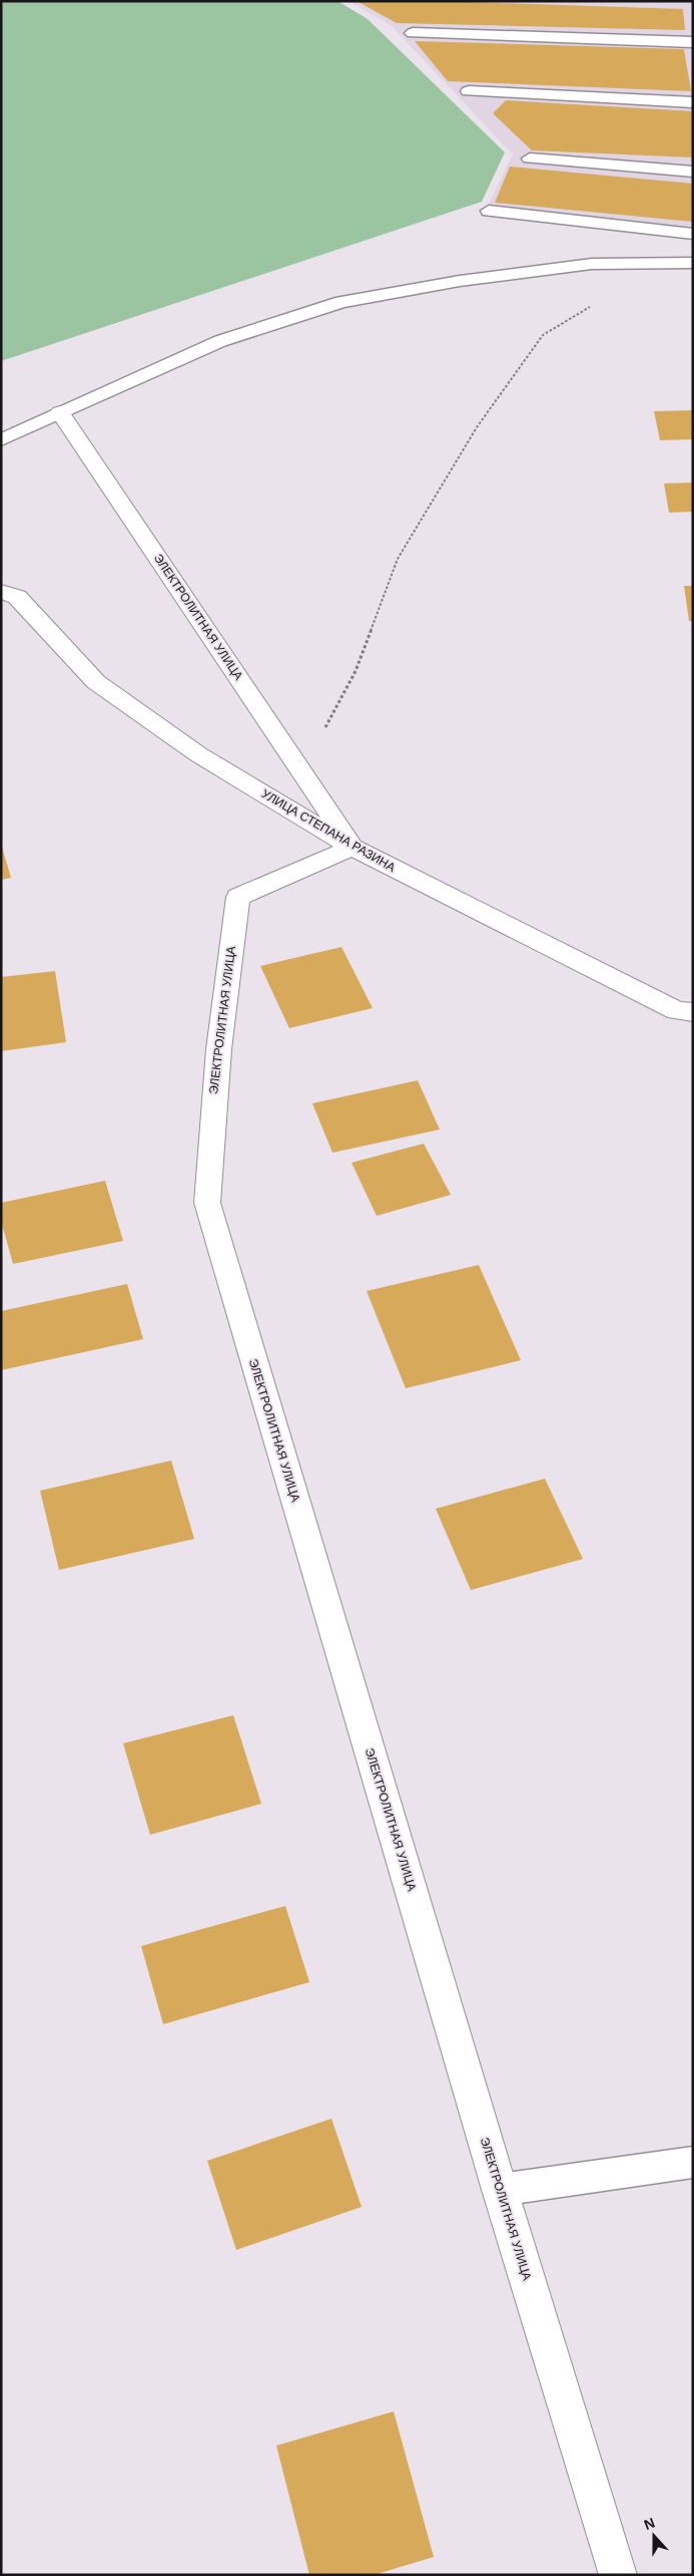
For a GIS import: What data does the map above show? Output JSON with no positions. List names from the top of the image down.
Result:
{
  "streets": {
    "street": ["ЭЛЕКТРОЛИТНАЯ УЛИЦА", "УЛИЦА СТЕПАНА РАЗИНА"]
  },
  "crossings": [
    ["ЭЛЕКТРОЛИТНАЯ УЛИЦА", "УЛИЦА СТЕПАНА РАЗИНА"]
  ],
  "north": "top"
}
